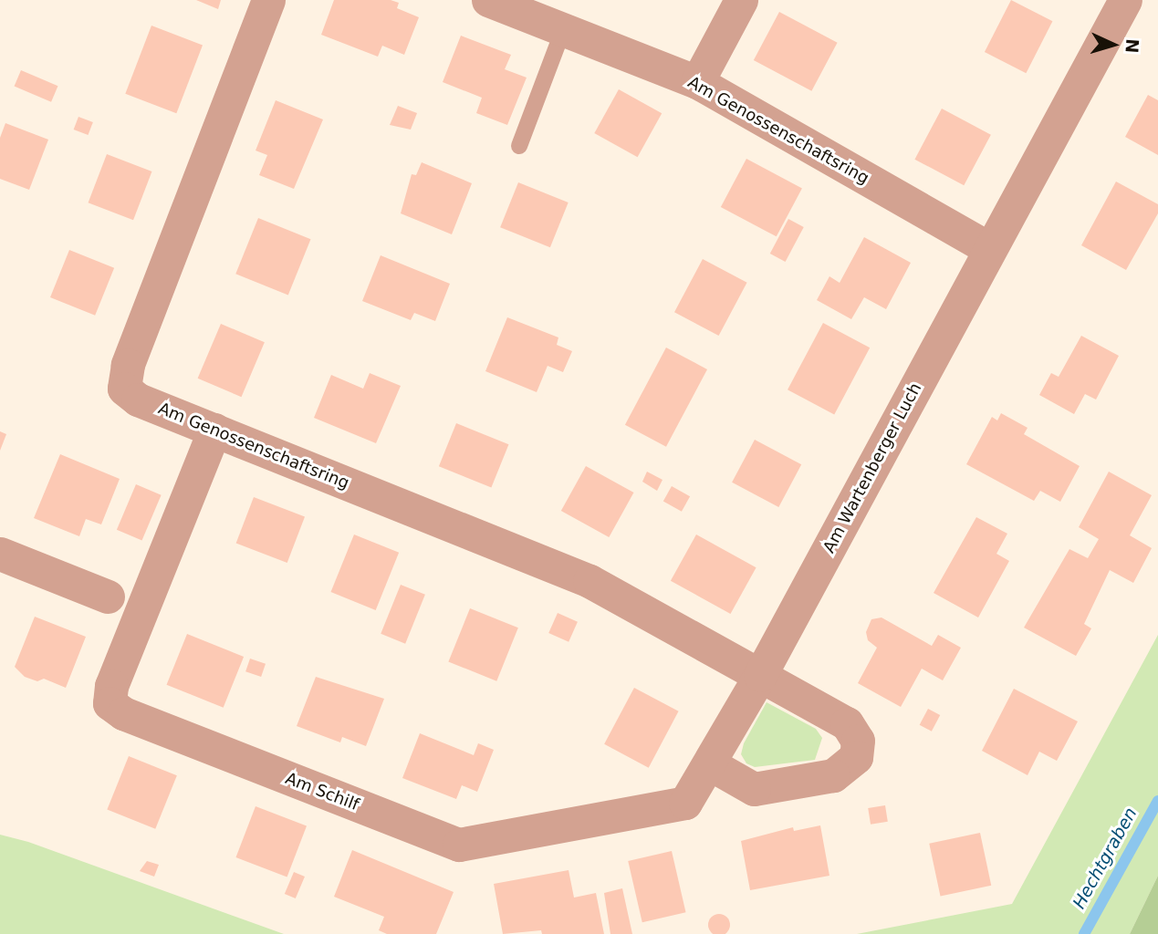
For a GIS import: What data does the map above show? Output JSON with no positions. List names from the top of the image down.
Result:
{
  "streets": {
    "street": ["Am Genossenschaftsring", "Am Wartenberger Luch", "Am Schilf"]
  },
  "crossings": [
    ["Am Genossenschaftsring", "Am Wartenberger Luch"],
    ["Am Genossenschaftsring", "Am Schilf"],
    ["Am Wartenberger Luch", "Am Schilf"]
  ],
  "water": ["Hechtgraben"],
  "north": "right"
}
